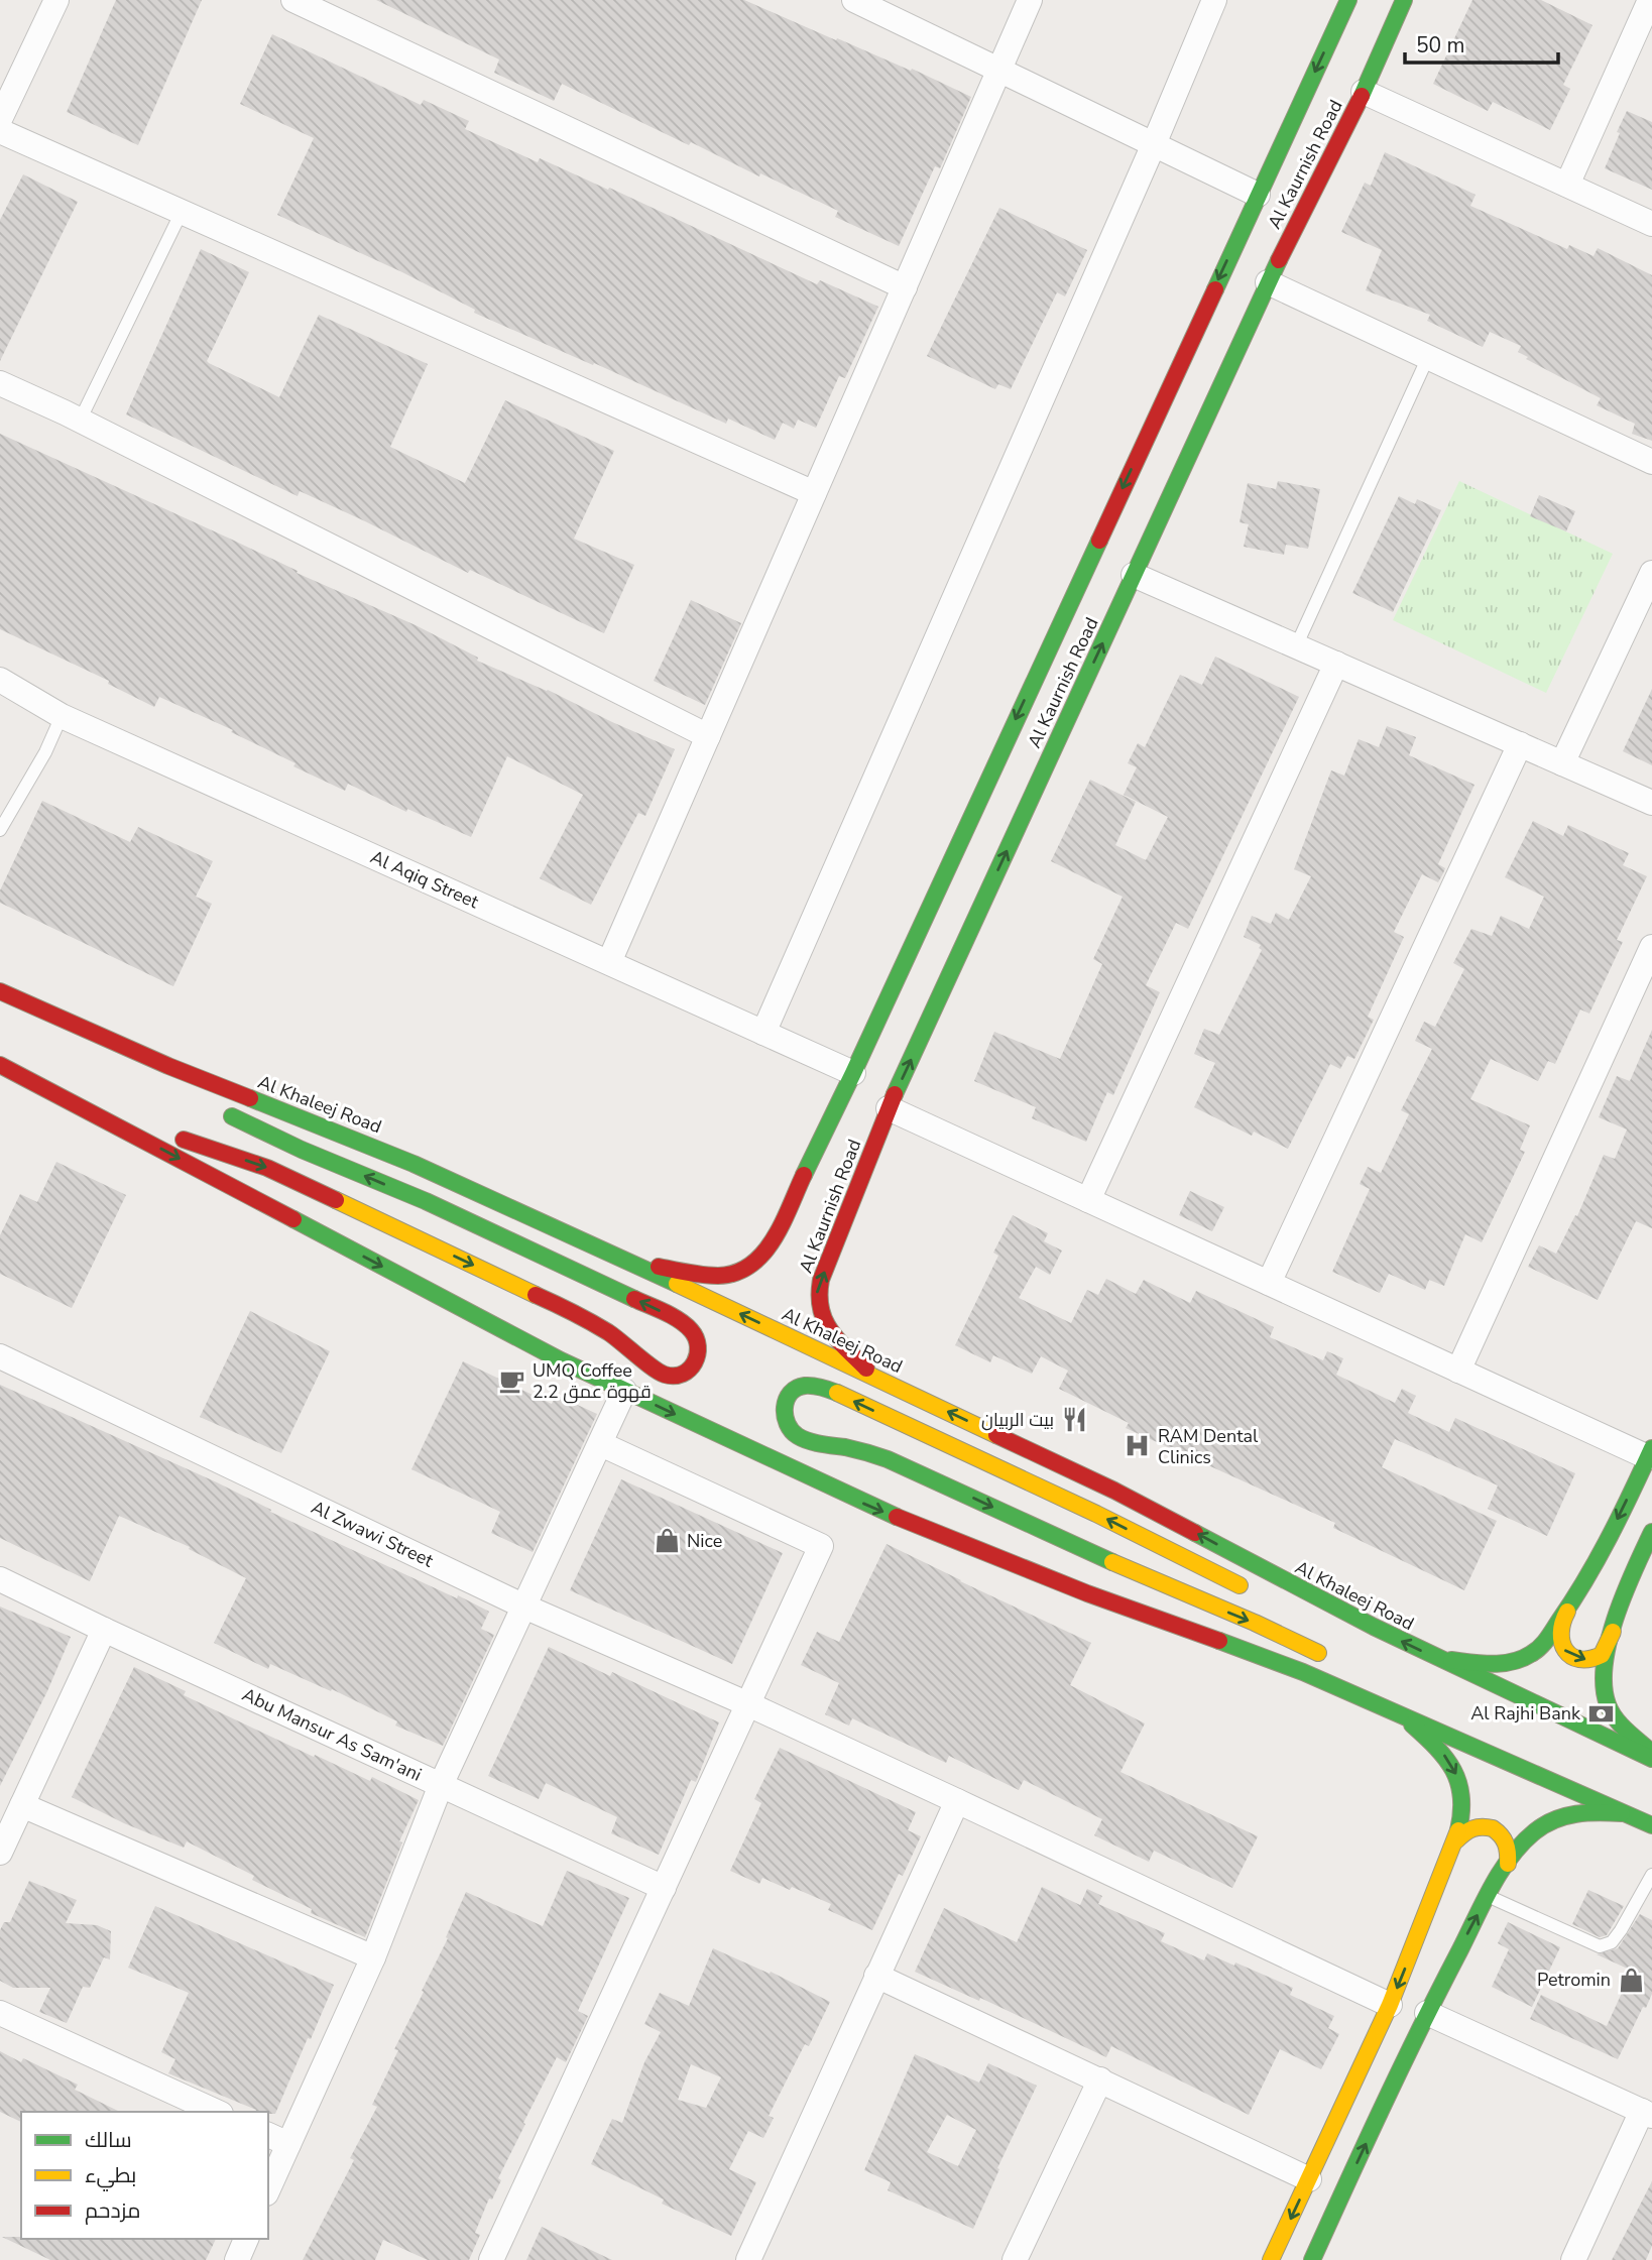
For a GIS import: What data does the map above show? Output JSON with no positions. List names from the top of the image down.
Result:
{
  "streets": {
    "main road": ["Al Kaurnish Road", "Al Khaleej Road"],
    "street": ["Al Aqiq Street", "Al Zwawi Street", "Abu Mansur As Sam'ani"]
  },
  "crossings": [
    ["Al Kaurnish Road", "Al Aqiq Street"],
    ["Al Kaurnish Road", "Al Khaleej Road"]
  ],
  "places": {
    "cafe": ["UMQ Coffee 2.2 قهوة عمق"],
    "restaurant": ["بيت الربيان"],
    "hospital": ["RAM Dental Clinics"],
    "shop": ["Nice", "Petromin"],
    "bank": ["Al Rajhi Bank"]
  },
  "legend": ["سالك", "بطيء", "مزدحم"],
  "scale_bar": "50 m"
}
